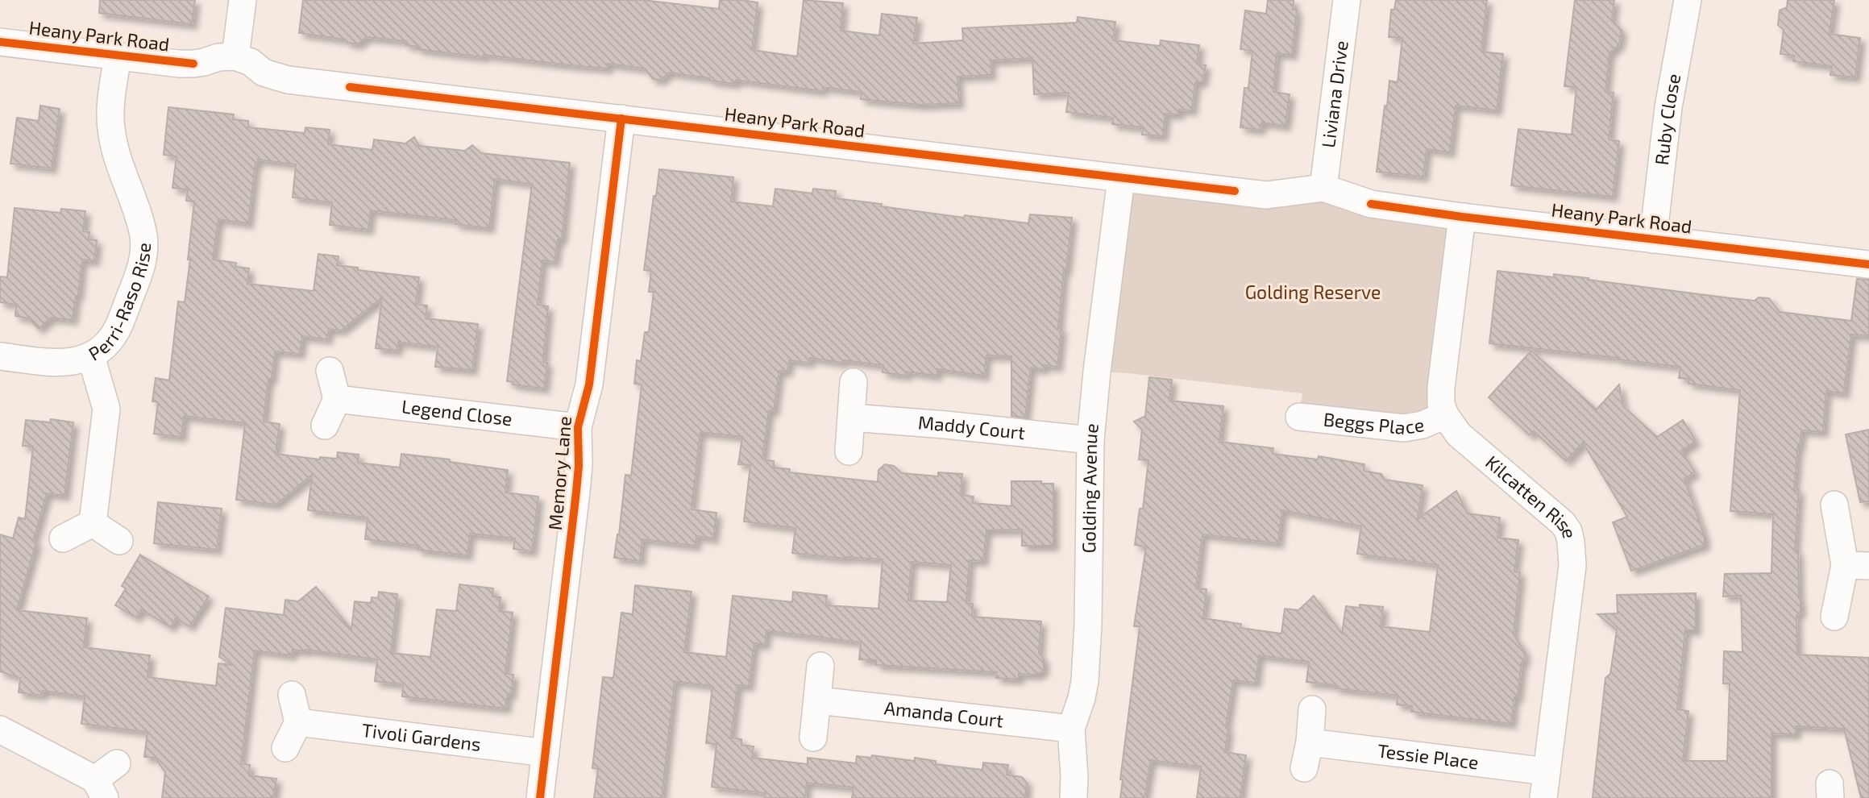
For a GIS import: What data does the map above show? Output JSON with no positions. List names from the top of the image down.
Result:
{
  "streets": {
    "street": [
      "Heany Park Road",
      "Liviana Drive",
      "Ruby Close",
      "Perri-Raso Rise",
      "Legend Close",
      "Beggs Place",
      "Maddy Court",
      "Memory Lane",
      "Golding Avenue",
      "Kilcatten Rise",
      "Amanda Court",
      "Tivoli Gardens",
      "Tessie Place"
    ]
  },
  "crossings": [
    ["Heany Park Road", "Liviana Drive"],
    ["Heany Park Road", "Ruby Close"],
    ["Heany Park Road", "Perri-Raso Rise"],
    ["Heany Park Road", "Memory Lane"],
    ["Heany Park Road", "Golding Avenue"],
    ["Heany Park Road", "Kilcatten Rise"],
    ["Legend Close", "Memory Lane"],
    ["Beggs Place", "Kilcatten Rise"],
    ["Maddy Court", "Golding Avenue"],
    ["Memory Lane", "Tivoli Gardens"],
    ["Golding Avenue", "Amanda Court"],
    ["Kilcatten Rise", "Tessie Place"]
  ],
  "parks": ["Golding Reserve"]
}
